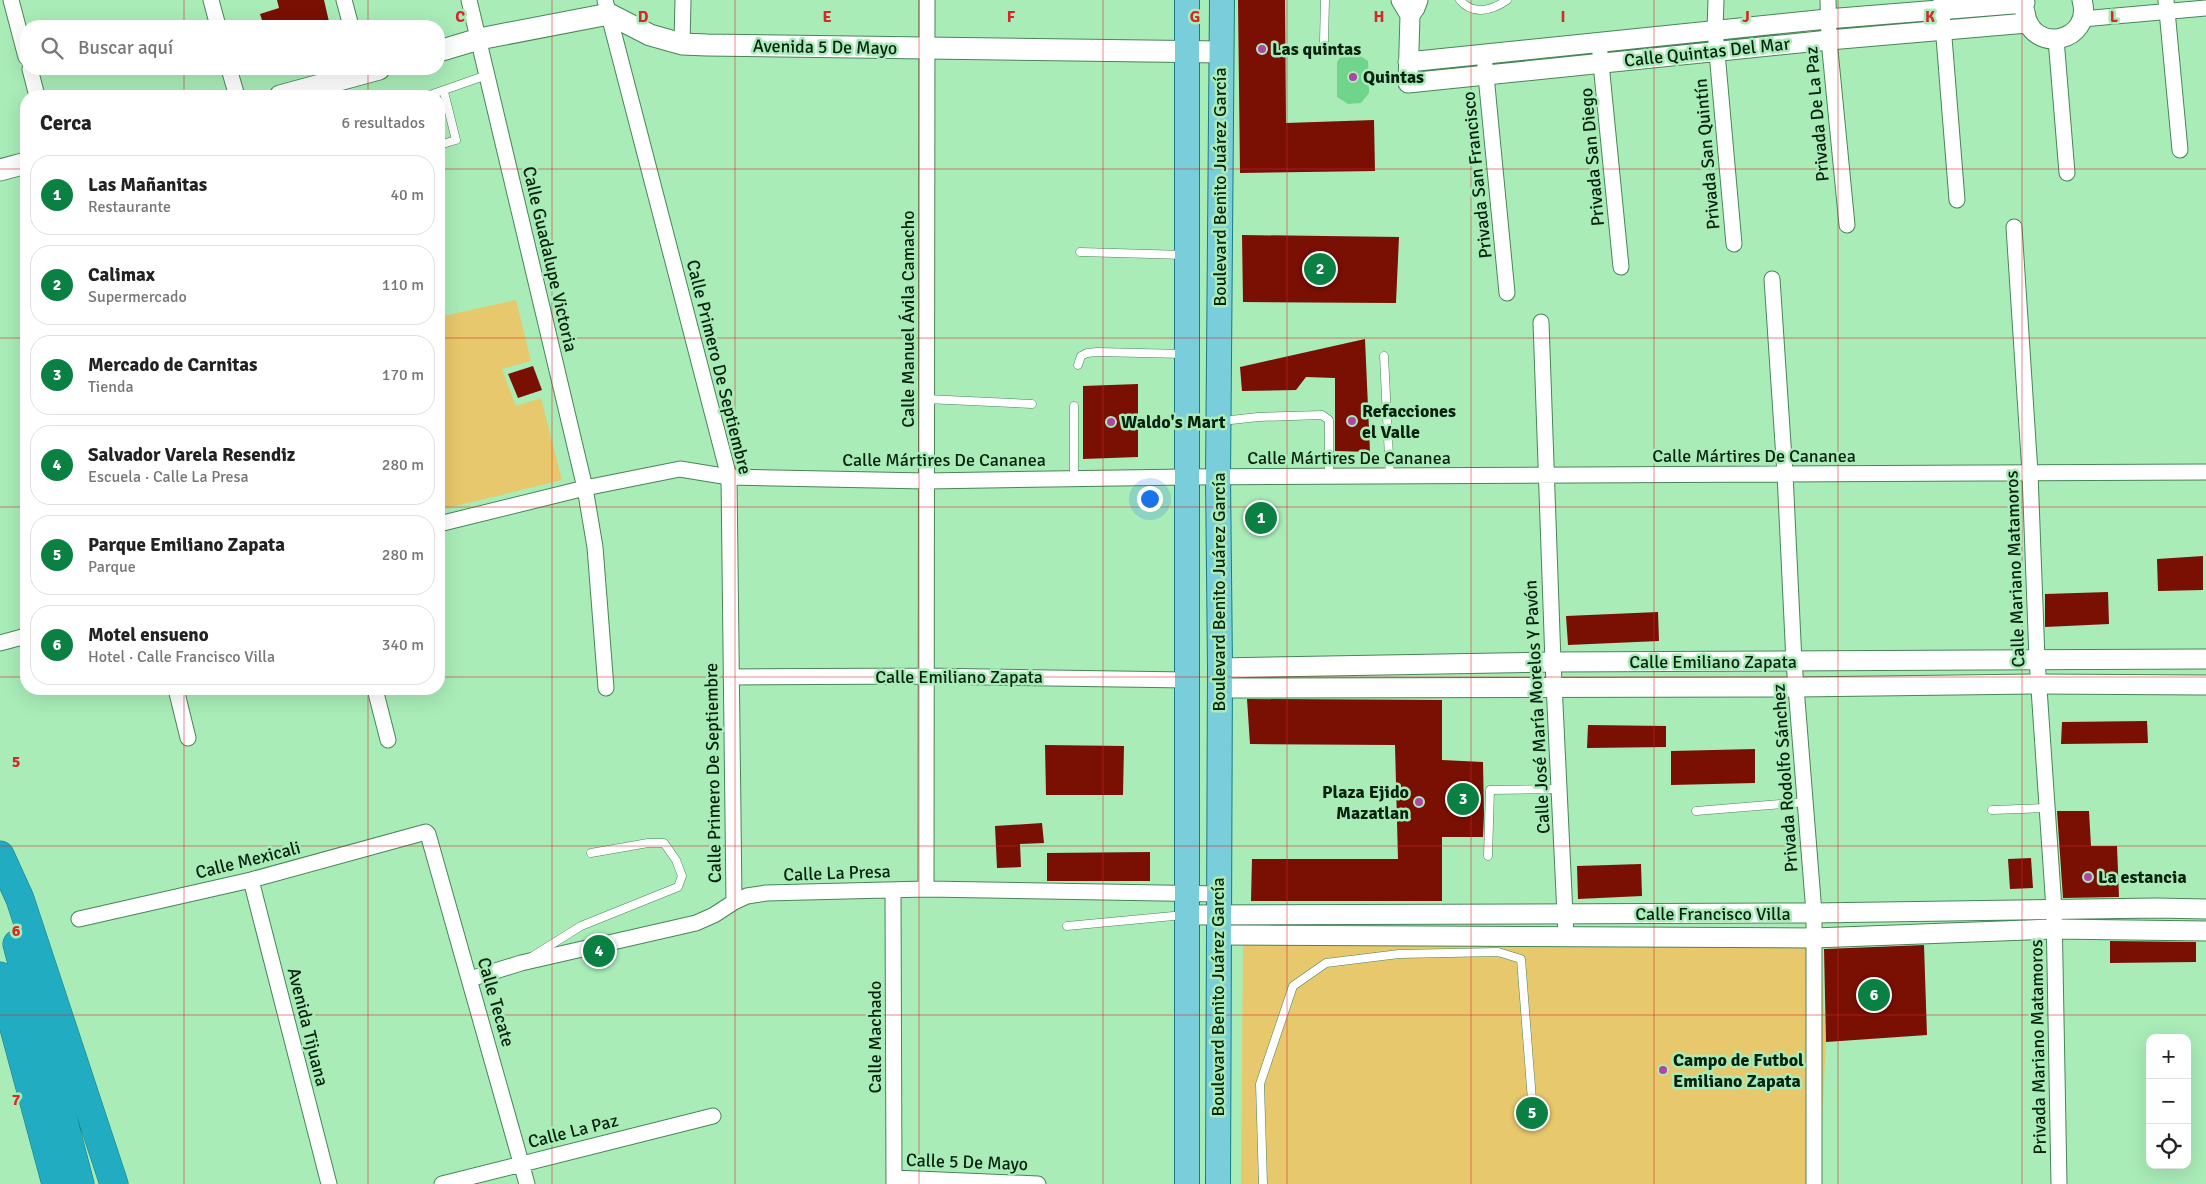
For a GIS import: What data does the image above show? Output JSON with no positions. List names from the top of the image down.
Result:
{
  "streets": {
    "main road": ["Avenida 5 De Mayo", "Boulevard Benito Juárez García"],
    "street": [
      "Calle Quintas Del Mar",
      "Privada De La Paz",
      "Privada San Quintín",
      "Privada San Diego",
      "Privada San Francisco",
      "Calle Guadalupe Victoria",
      "Calle Manuel Ávila Camacho",
      "Calle Primero De Septiembre",
      "Calle Mártires De Cananea",
      "Calle Mariano Matamoros",
      "Calle Emiliano Zapata",
      "Calle José María Morelos Y Pavón",
      "Privada Rodolfo Sánchez",
      "Calle Mexicali",
      "Calle La Presa",
      "Calle Francisco Villa",
      "Calle Tecate",
      "Avenida Tijuana",
      "Calle Machado",
      "Privada Mariano Matamoros",
      "Calle La Paz",
      "Calle 5 De Mayo"
    ]
  },
  "crossings": [
    ["Avenida 5 De Mayo", "Boulevard Benito Juárez García"],
    ["Avenida 5 De Mayo", "Calle Manuel Ávila Camacho"],
    ["Avenida 5 De Mayo", "Calle Primero De Septiembre"],
    ["Calle Quintas Del Mar", "Privada De La Paz"],
    ["Calle Quintas Del Mar", "Privada San Quintín"],
    ["Calle Quintas Del Mar", "Privada San Diego"],
    ["Calle Quintas Del Mar", "Privada San Francisco"],
    ["Boulevard Benito Juárez García", "Calle Mártires De Cananea"],
    ["Boulevard Benito Juárez García", "Calle Emiliano Zapata"],
    ["Boulevard Benito Juárez García", "Calle La Presa"],
    ["Boulevard Benito Juárez García", "Calle Francisco Villa"],
    ["Calle Guadalupe Victoria", "Calle Mártires De Cananea"],
    ["Calle Manuel Ávila Camacho", "Calle Mártires De Cananea"],
    ["Calle Manuel Ávila Camacho", "Calle Emiliano Zapata"],
    ["Calle Manuel Ávila Camacho", "Calle La Presa"],
    ["Calle Primero De Septiembre", "Calle Mártires De Cananea"],
    ["Calle Primero De Septiembre", "Calle Emiliano Zapata"],
    ["Calle Primero De Septiembre", "Calle La Presa"],
    ["Calle Mártires De Cananea", "Calle Mariano Matamoros"],
    ["Calle Mártires De Cananea", "Calle José María Morelos Y Pavón"],
    ["Calle Mártires De Cananea", "Privada Rodolfo Sánchez"],
    ["Calle Mariano Matamoros", "Calle Emiliano Zapata"],
    ["Calle Mariano Matamoros", "Calle Francisco Villa"],
    ["Calle Mariano Matamoros", "Privada Mariano Matamoros"],
    ["Calle Emiliano Zapata", "Calle José María Morelos Y Pavón"],
    ["Calle Emiliano Zapata", "Privada Rodolfo Sánchez"],
    ["Calle José María Morelos Y Pavón", "Calle Francisco Villa"],
    ["Privada Rodolfo Sánchez", "Calle Francisco Villa"],
    ["Calle Mexicali", "Calle Tecate"],
    ["Calle Mexicali", "Avenida Tijuana"],
    ["Calle La Presa", "Calle Tecate"],
    ["Calle La Presa", "Calle Machado"],
    ["Calle Francisco Villa", "Privada Mariano Matamoros"],
    ["Calle Tecate", "Calle La Paz"],
    ["Calle Machado", "Calle 5 De Mayo"]
  ],
  "places": [
    "Las quintas",
    "Quintas",
    "Refacciones el Valle",
    "Waldo's Mart",
    "Plaza Ejido Mazatlan",
    "La estancia",
    "Campo de Futbol Emiliano Zapata"
  ],
  "page": {
    "search": "Buscar aquí",
    "heading": ["Cerca", "6 resultados"],
    "list": [
      {
        "mark": "1",
        "name": "Las Mañanitas",
        "note": "Restaurante",
        "value": "40 m"
      },
      {
        "mark": "2",
        "name": "Calimax",
        "note": "Supermercado",
        "value": "110 m"
      },
      {
        "mark": "3",
        "name": "Mercado de Carnitas",
        "note": "Tienda",
        "value": "170 m"
      },
      {
        "mark": "4",
        "name": "Salvador Varela Resendiz",
        "note": "Escuela · Calle La Presa",
        "value": "280 m"
      },
      {
        "mark": "5",
        "name": "Parque Emiliano Zapata",
        "note": "Parque",
        "value": "280 m"
      },
      {
        "mark": "6",
        "name": "Motel ensueno",
        "note": "Hotel · Calle Francisco Villa",
        "value": "340 m"
      }
    ],
    "pins": [
      "2",
      "1",
      "3",
      "4",
      "6",
      "5"
    ],
    "map_buttons": ["+", "−"]
  },
  "grid": {
    "columns": [
      "C",
      "D",
      "E",
      "F",
      "G",
      "H",
      "I",
      "J",
      "K",
      "L"
    ],
    "rows": ["5", "6", "7"]
  }
}
